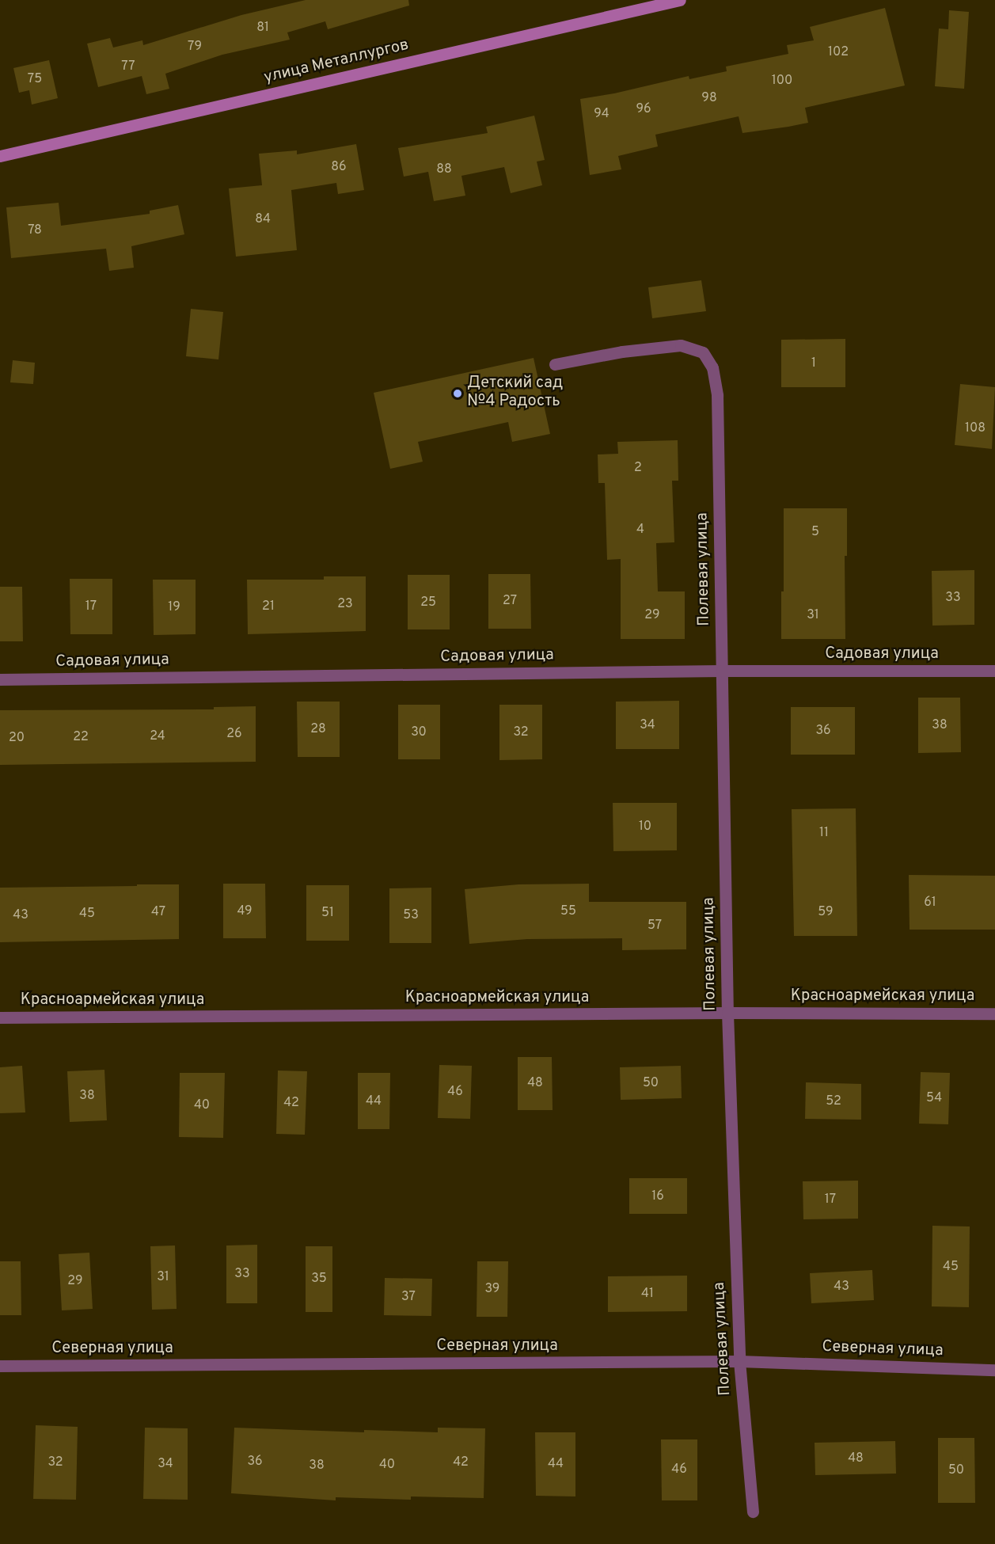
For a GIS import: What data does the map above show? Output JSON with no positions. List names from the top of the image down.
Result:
{
  "streets": {
    "main road": ["улица Металлургов"],
    "street": [
      "Полевая улица",
      "Садовая улица",
      "Красноармейская улица",
      "Северная улица"
    ]
  },
  "crossings": [
    ["Полевая улица", "Садовая улица"],
    ["Полевая улица", "Красноармейская улица"],
    ["Полевая улица", "Северная улица"]
  ],
  "places": ["Детский сад №4 Радость"],
  "house_numbers": [
    "81",
    "79",
    "102",
    "77",
    "75",
    "100",
    "98",
    "96",
    "94",
    "86",
    "88",
    "84",
    "78",
    "1",
    "108",
    "2",
    "4",
    "5",
    "33",
    "27",
    "25",
    "23",
    "17",
    "21",
    "19",
    "29",
    "31",
    "34",
    "38",
    "28",
    "36",
    "30",
    "32",
    "26",
    "24",
    "22",
    "20",
    "10",
    "11",
    "61",
    "49",
    "55",
    "47",
    "59",
    "51",
    "45",
    "43",
    "53",
    "57",
    "48",
    "50",
    "46",
    "38",
    "54",
    "44",
    "52",
    "42",
    "40",
    "16",
    "17",
    "45",
    "33",
    "31",
    "35",
    "29",
    "43",
    "39",
    "41",
    "37",
    "48",
    "36",
    "32",
    "42",
    "34",
    "44",
    "40",
    "38",
    "46",
    "50"
  ]
}
